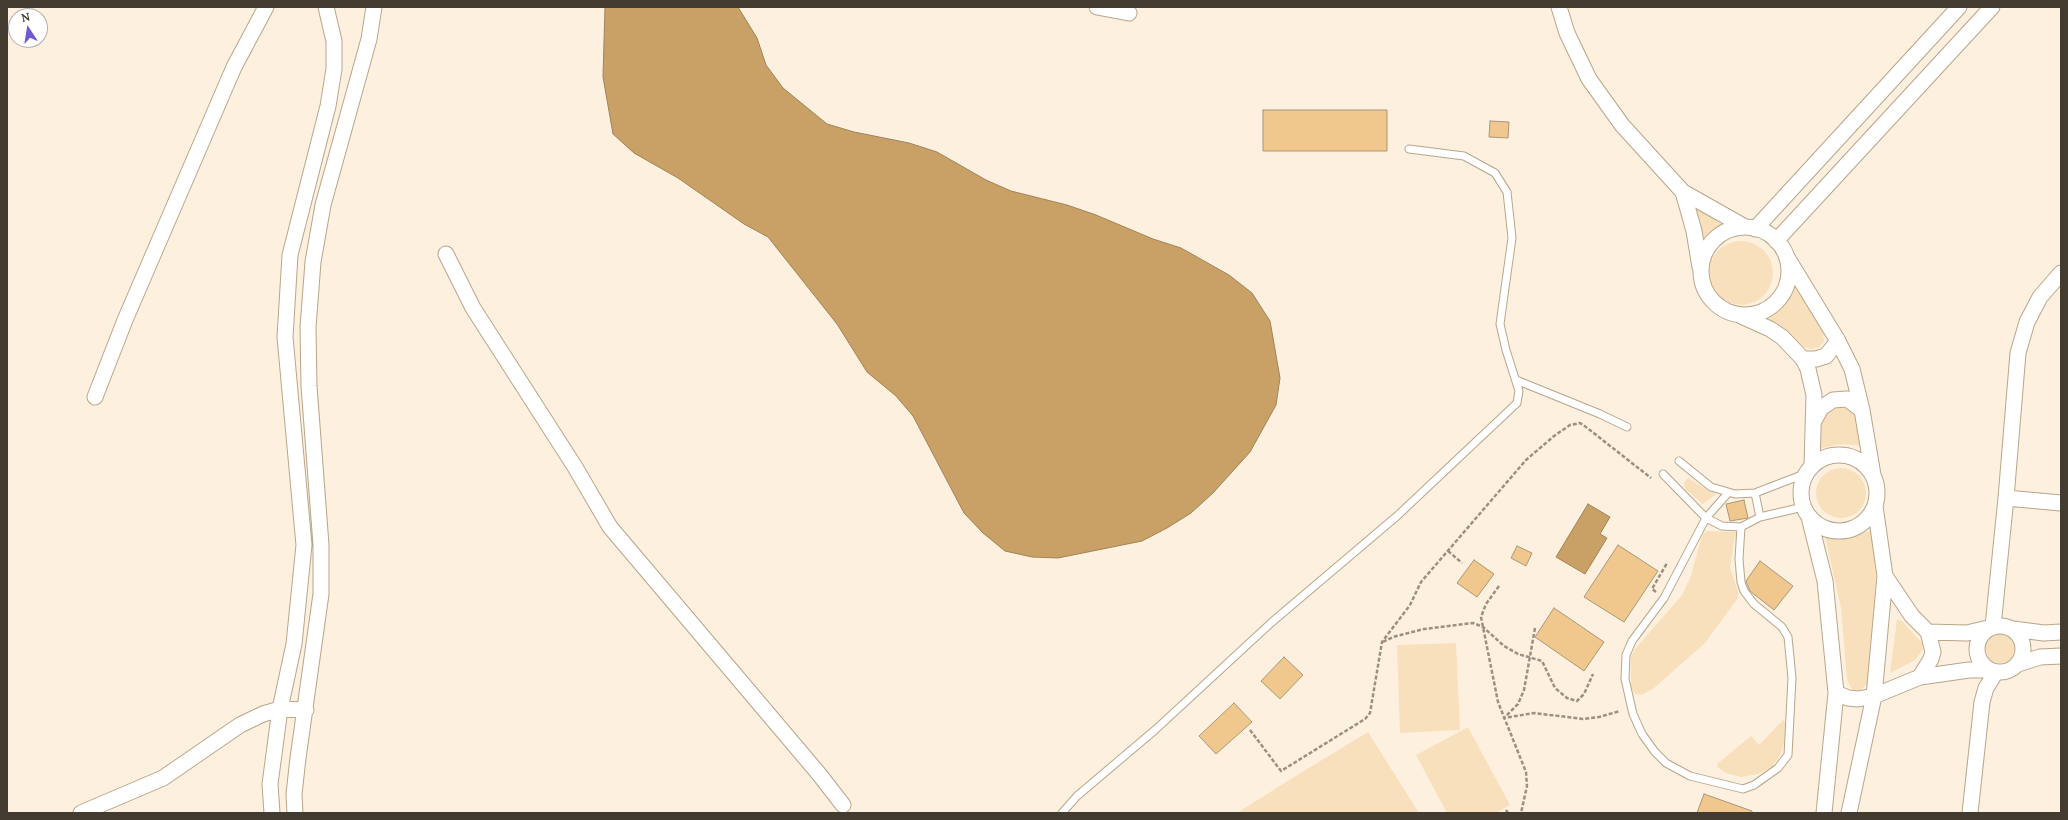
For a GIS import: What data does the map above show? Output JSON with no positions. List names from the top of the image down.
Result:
{
  "north": "top"
}
